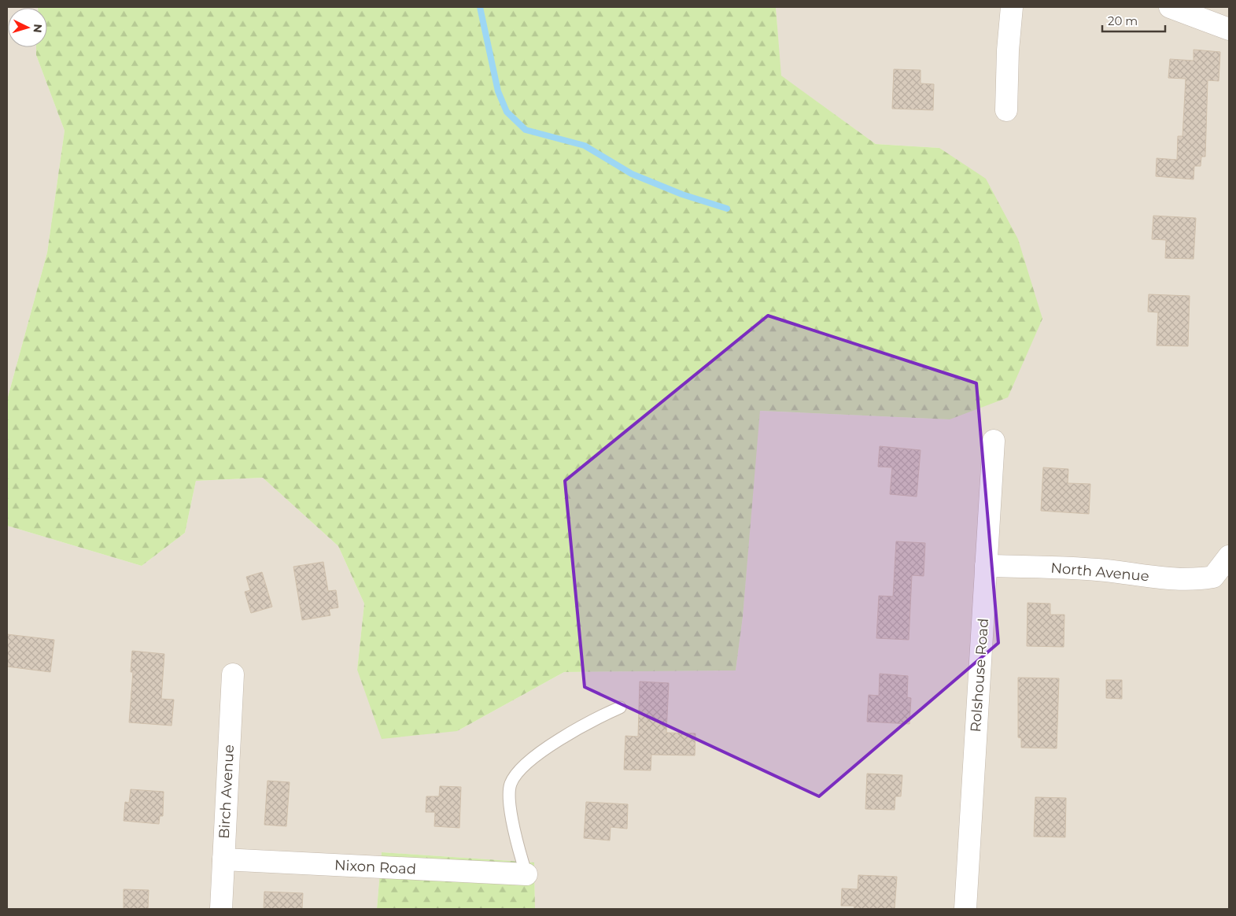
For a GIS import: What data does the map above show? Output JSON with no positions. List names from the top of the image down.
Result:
{
  "streets": {
    "street": [
      "North Avenue",
      "Rolshouse Road",
      "Birch Avenue",
      "Nixon Road"
    ]
  },
  "crossings": [
    ["North Avenue", "Rolshouse Road"],
    ["Birch Avenue", "Nixon Road"]
  ],
  "scale_bar": "20 m",
  "north": "right"
}
